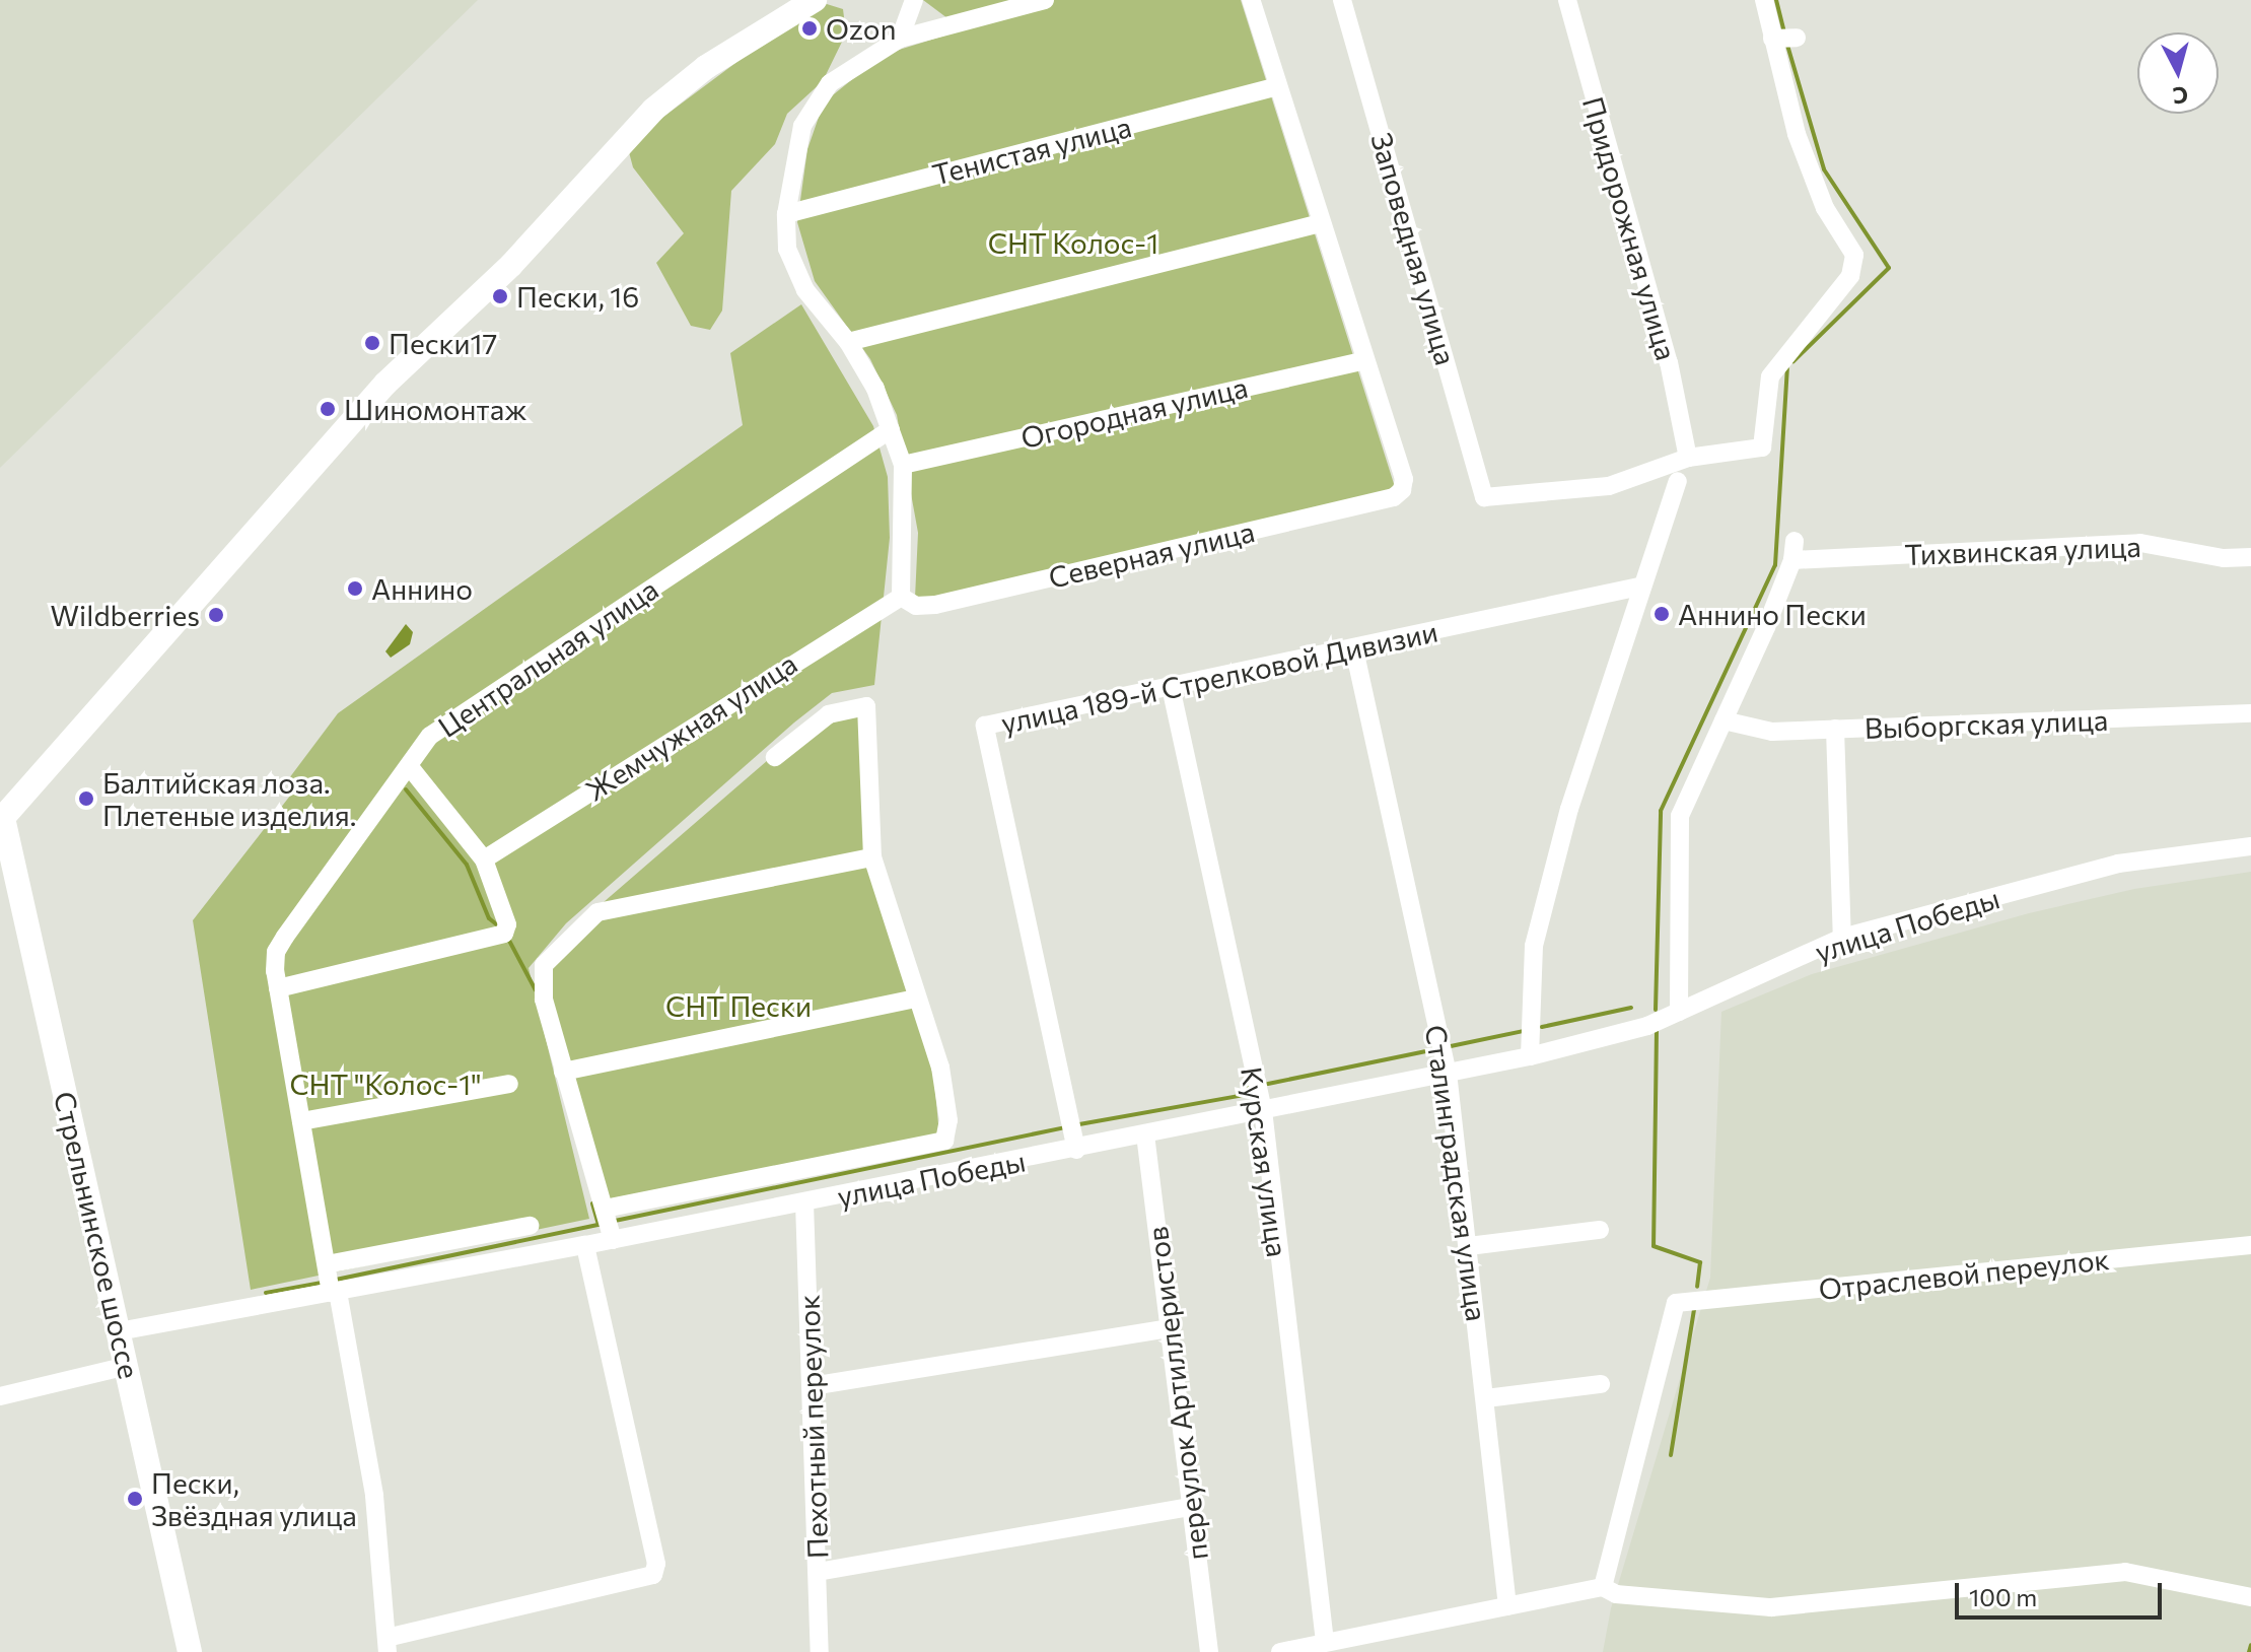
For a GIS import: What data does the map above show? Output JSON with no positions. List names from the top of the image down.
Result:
{
  "streets": {
    "main road": ["Стрельнинское шоссе"],
    "street": [
      "Тенистая улица",
      "Придорожная улица",
      "Заповедная улица",
      "Огородная улица",
      "Тихвинская улица",
      "Северная улица",
      "Центральная улица",
      "улица 189-й Стрелковой Дивизии",
      "Выборгская улица",
      "Жемчужная улица",
      "улица Победы",
      "Курская улица",
      "Сталинградская улица",
      "Отраслевой переулок",
      "переулок Артиллеристов",
      "Пехотный переулок"
    ]
  },
  "crossings": [
    ["Придорожная улица", "Заповедная улица"],
    ["Огородная улица", "Северная улица"],
    ["Тихвинская улица", "Выборгская улица"],
    ["Северная улица", "Жемчужная улица"],
    ["Центральная улица", "улица Победы"],
    ["улица 189-й Стрелковой Дивизии", "улица Победы"],
    ["улица 189-й Стрелковой Дивизии", "Курская улица"],
    ["улица 189-й Стрелковой Дивизии", "Сталинградская улица"],
    ["улица Победы", "Курская улица"],
    ["улица Победы", "Сталинградская улица"],
    ["улица Победы", "Стрельнинское шоссе"],
    ["улица Победы", "переулок Артиллеристов"],
    ["улица Победы", "Пехотный переулок"]
  ],
  "parks": ["СНТ Колос-1", "СНТ Пески", "СНТ \"Колос-1\""],
  "places": [
    "Ozon",
    "Пески, 16",
    "Пески17",
    "Шиномонтаж",
    "Аннино",
    "Аннино Пески",
    "Wildberries",
    "Балтийская лоза. Плетеные изделия.",
    "Пески, Звёздная улица"
  ],
  "scale_bar": "100 m",
  "north": "bottom"
}
